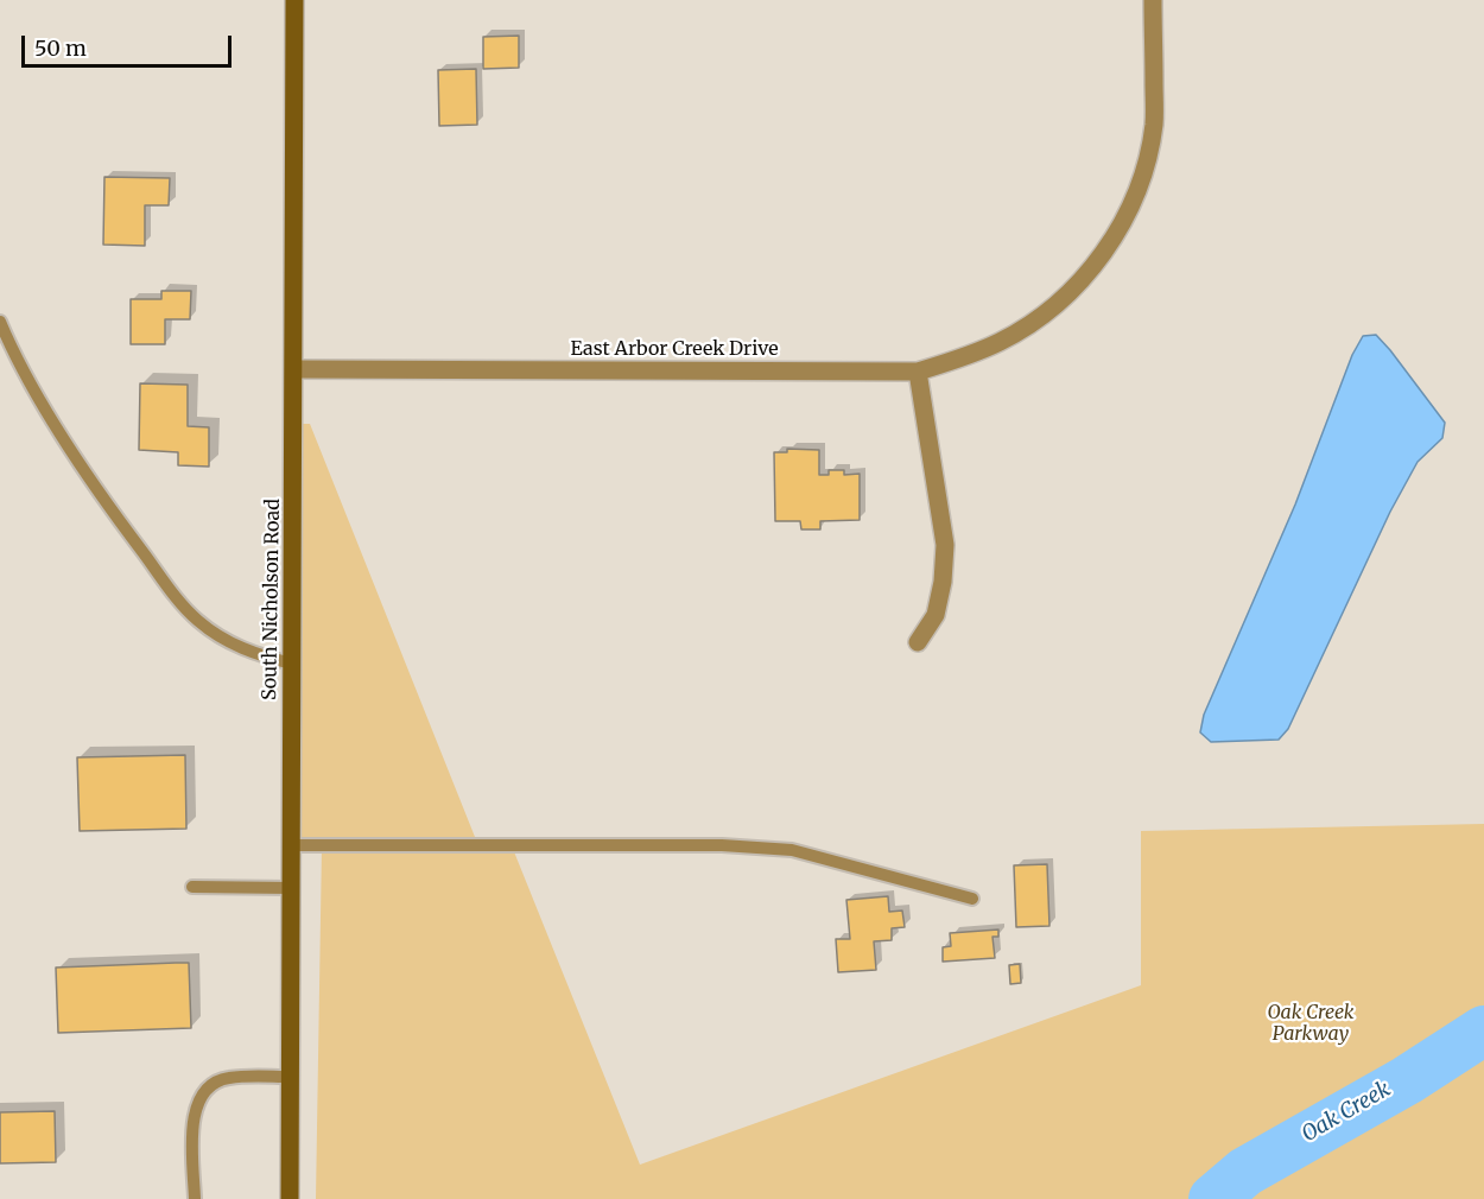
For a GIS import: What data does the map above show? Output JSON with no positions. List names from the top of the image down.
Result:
{
  "streets": {
    "street": ["East Arbor Creek Drive", "South Nicholson Road"]
  },
  "crossings": [
    ["East Arbor Creek Drive", "South Nicholson Road"]
  ],
  "water": ["Oak Creek"],
  "parks": ["Oak Creek Parkway"],
  "scale_bar": "50 m"
}
